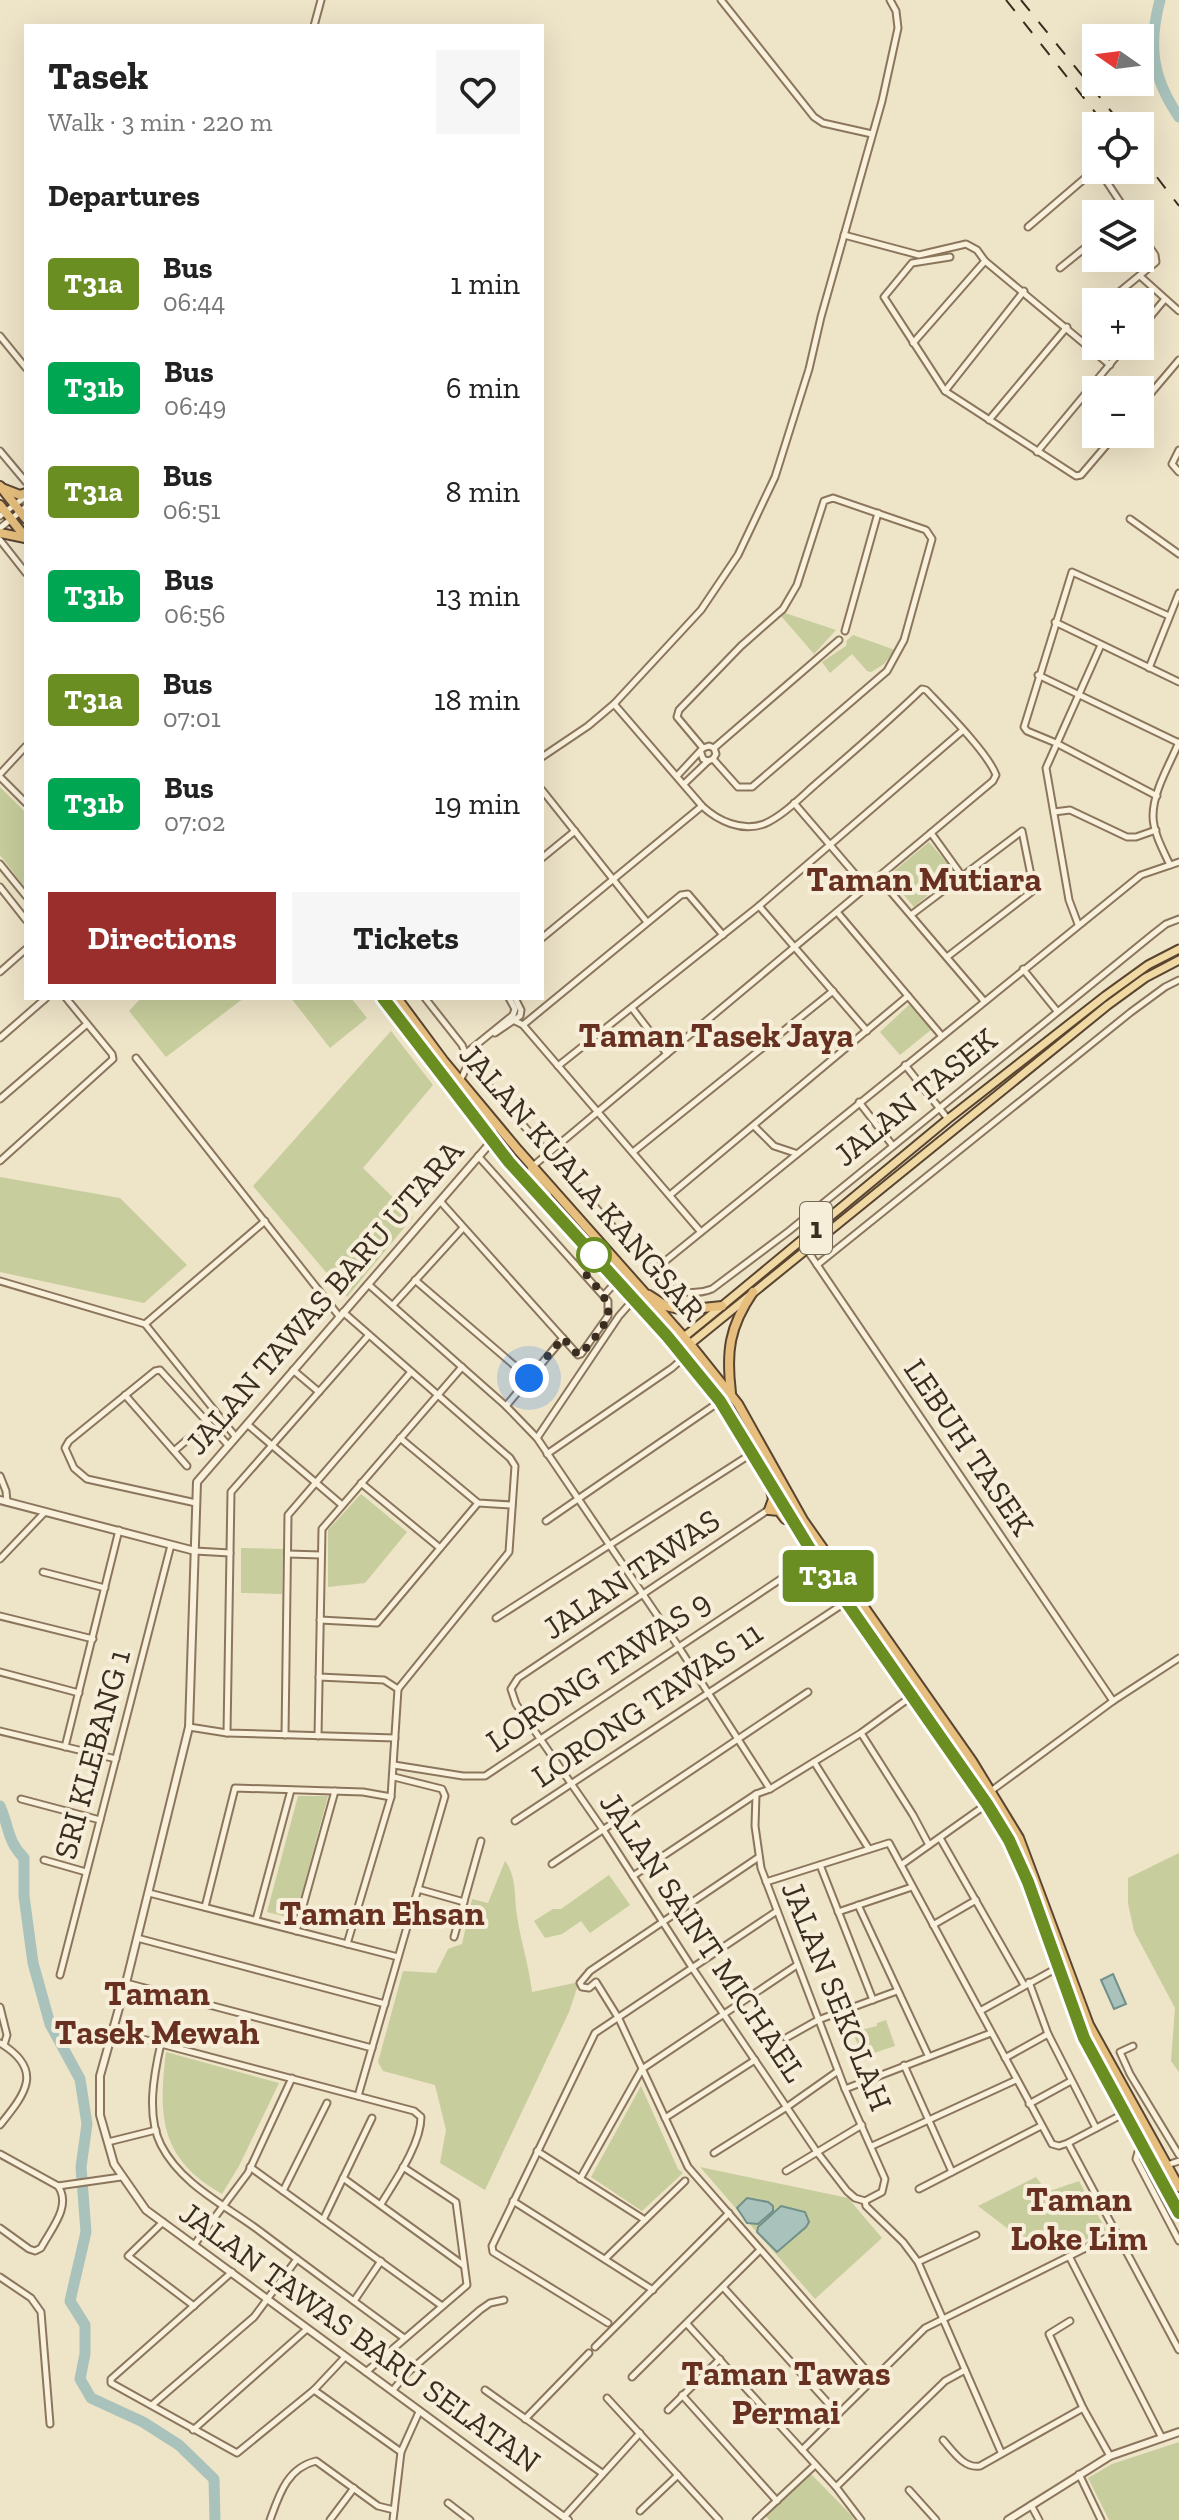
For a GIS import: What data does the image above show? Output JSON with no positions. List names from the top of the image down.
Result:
{
  "streets": {
    "highway": ["JALAN KUALA KANGSAR"],
    "main road": ["1"],
    "street": [
      "JALAN TASEK",
      "JALAN TAWAS BARU UTARA",
      "LEBUH TASEK",
      "JALAN TAWAS",
      "LORONG TAWAS 9",
      "LORONG TAWAS 11",
      "SRI KLEBANG 1",
      "JALAN SAINT MICHAEL",
      "JALAN SEKOLAH",
      "JALAN TAWAS BARU SELATAN"
    ]
  },
  "crossings": [
    ["JALAN KUALA KANGSAR", "1"],
    ["JALAN KUALA KANGSAR", "JALAN TAWAS BARU UTARA"],
    ["JALAN KUALA KANGSAR", "JALAN TAWAS"],
    ["JALAN KUALA KANGSAR", "LORONG TAWAS 9"],
    ["JALAN KUALA KANGSAR", "LORONG TAWAS 11"],
    ["1", "LEBUH TASEK"],
    ["JALAN TAWAS BARU UTARA", "JALAN TAWAS BARU SELATAN"],
    ["JALAN TAWAS", "JALAN SAINT MICHAEL"],
    ["LORONG TAWAS 9", "JALAN SAINT MICHAEL"],
    ["LORONG TAWAS 11", "JALAN SAINT MICHAEL"],
    ["JALAN SAINT MICHAEL", "JALAN SEKOLAH"]
  ],
  "districts": [
    "Taman Mutiara",
    "Taman Tasek Jaya",
    "Taman Ehsan",
    "Taman Tasek Mewah",
    "Taman Loke Lim",
    "Taman Tawas Permai"
  ],
  "lines": ["bus line T31a"],
  "north": "left",
  "page": {
    "on_map": "T31a",
    "map_buttons": ["+", "−"],
    "heading": [
      ["Tasek", "Walk · 3 min · 220 m"],
      "Departures"
    ],
    "list": [
      {
        "mark": "T31a",
        "name": "Bus",
        "note": "06:44",
        "value": "1 min"
      },
      {
        "mark": "T31b",
        "name": "Bus",
        "note": "06:49",
        "value": "6 min"
      },
      {
        "mark": "T31a",
        "name": "Bus",
        "note": "06:51",
        "value": "8 min"
      },
      {
        "mark": "T31b",
        "name": "Bus",
        "note": "06:56",
        "value": "13 min"
      },
      {
        "mark": "T31a",
        "name": "Bus",
        "note": "07:01",
        "value": "18 min"
      },
      {
        "mark": "T31b",
        "name": "Bus",
        "note": "07:02",
        "value": "19 min"
      }
    ],
    "buttons": ["Directions", "Tickets"]
  }
}
